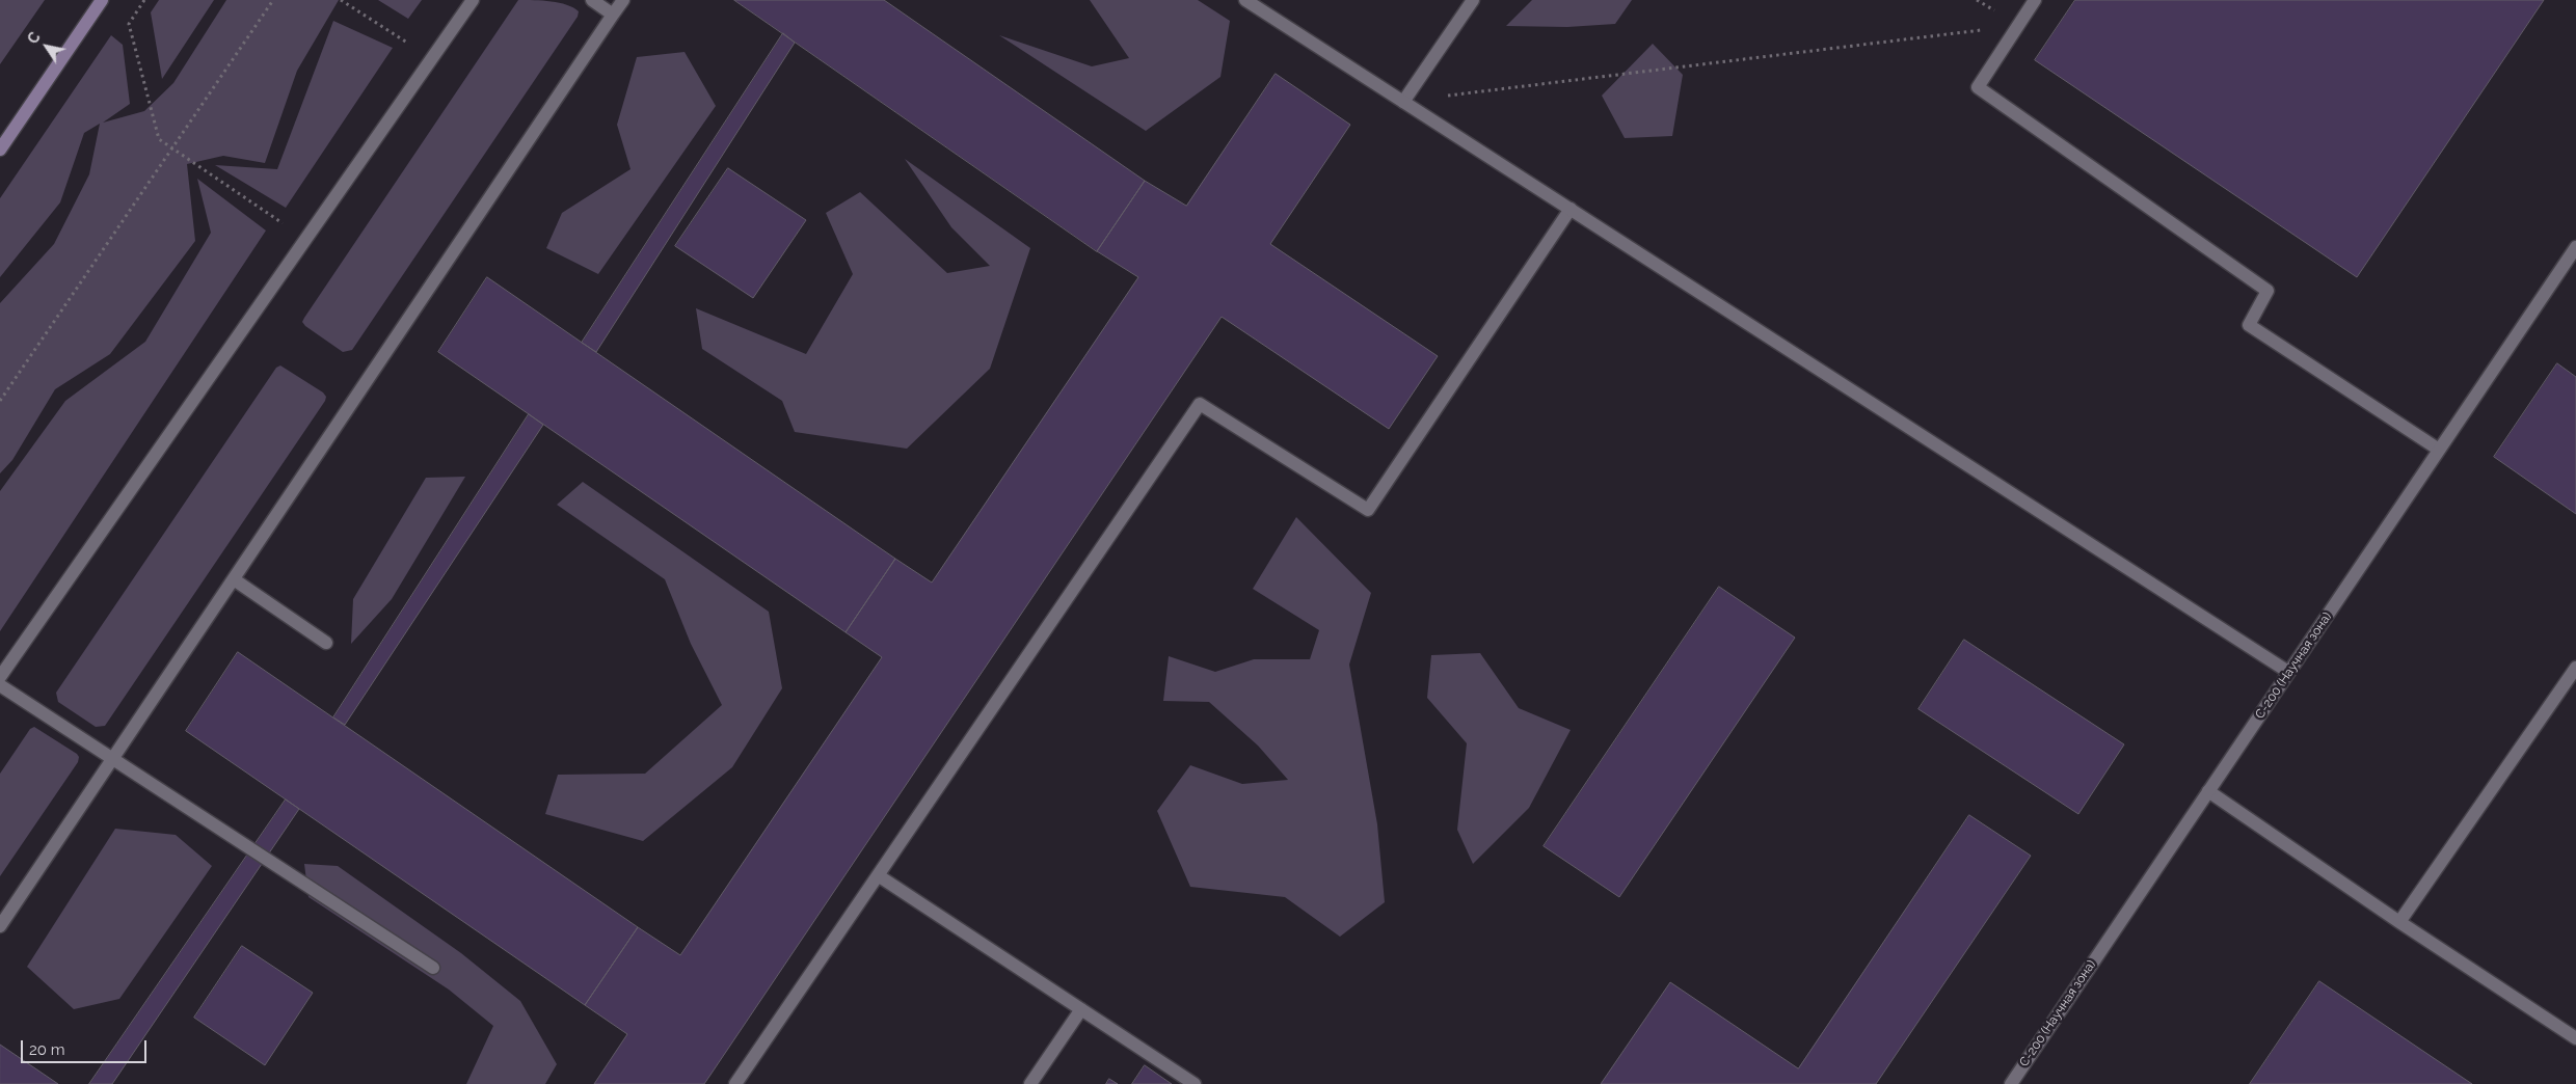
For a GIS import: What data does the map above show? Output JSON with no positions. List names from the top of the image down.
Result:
{
  "streets": {
    "street": ["С-200 (Научная зона)"]
  },
  "scale_bar": "20 m",
  "north": "top left"
}
